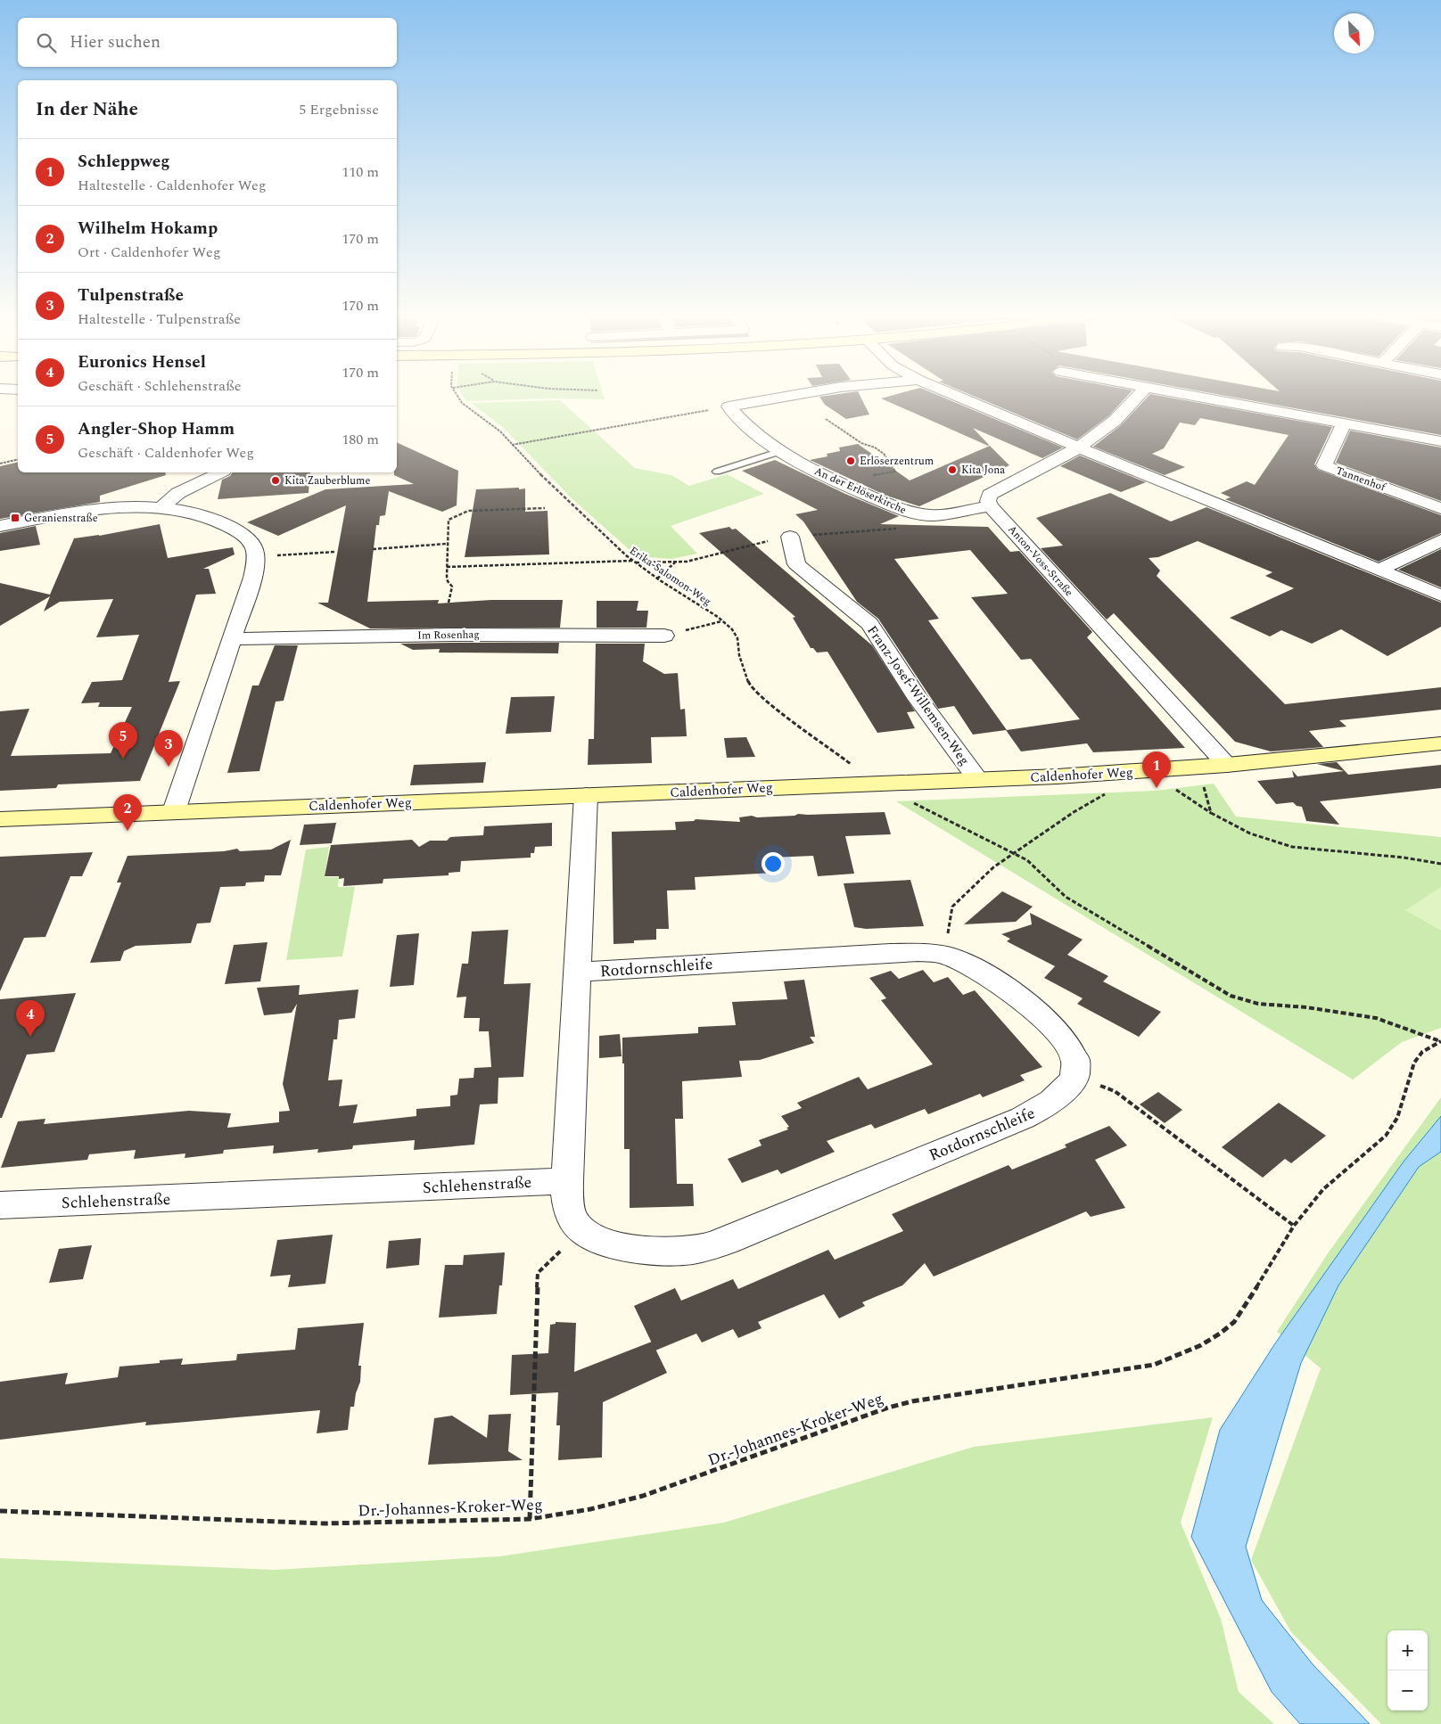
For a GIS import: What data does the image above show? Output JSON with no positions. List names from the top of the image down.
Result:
{
  "streets": {
    "street": [
      "Tannenhof",
      "An der Erlöserkirche",
      "Anton-Voss-Straße",
      "Im Rosenhag",
      "Franz-Josef-Willemsen-Weg",
      "Caldenhofer Weg",
      "Rotdornschleife",
      "Schlehenstraße"
    ],
    "path": ["Erika-Salomon-Weg", "Dr.-Johannes-Kroker-Weg"]
  },
  "crossings": [
    ["An der Erlöserkirche", "Anton-Voss-Straße"],
    ["Anton-Voss-Straße", "Caldenhofer Weg"],
    ["Franz-Josef-Willemsen-Weg", "Caldenhofer Weg"]
  ],
  "places": {
    "other": ["Erlöserzentrum", "Kita Jona", "Kita Zauberblume"],
    "transit": ["Geranienstraße"]
  },
  "north": "bottom right",
  "page": {
    "search": "Hier suchen",
    "heading": ["In der Nähe", "5 Ergebnisse"],
    "list": [
      {
        "mark": "1",
        "name": "Schleppweg",
        "note": "Haltestelle · Caldenhofer Weg",
        "value": "110 m"
      },
      {
        "mark": "2",
        "name": "Wilhelm Hokamp",
        "note": "Ort · Caldenhofer Weg",
        "value": "170 m"
      },
      {
        "mark": "3",
        "name": "Tulpenstraße",
        "note": "Haltestelle · Tulpenstraße",
        "value": "170 m"
      },
      {
        "mark": "4",
        "name": "Euronics Hensel",
        "note": "Geschäft · Schlehenstraße",
        "value": "170 m"
      },
      {
        "mark": "5",
        "name": "Angler-Shop Hamm",
        "note": "Geschäft · Caldenhofer Weg",
        "value": "180 m"
      }
    ],
    "pins": [
      "5",
      "3",
      "1",
      "2",
      "4"
    ],
    "map_buttons": ["+", "−"]
  }
}
